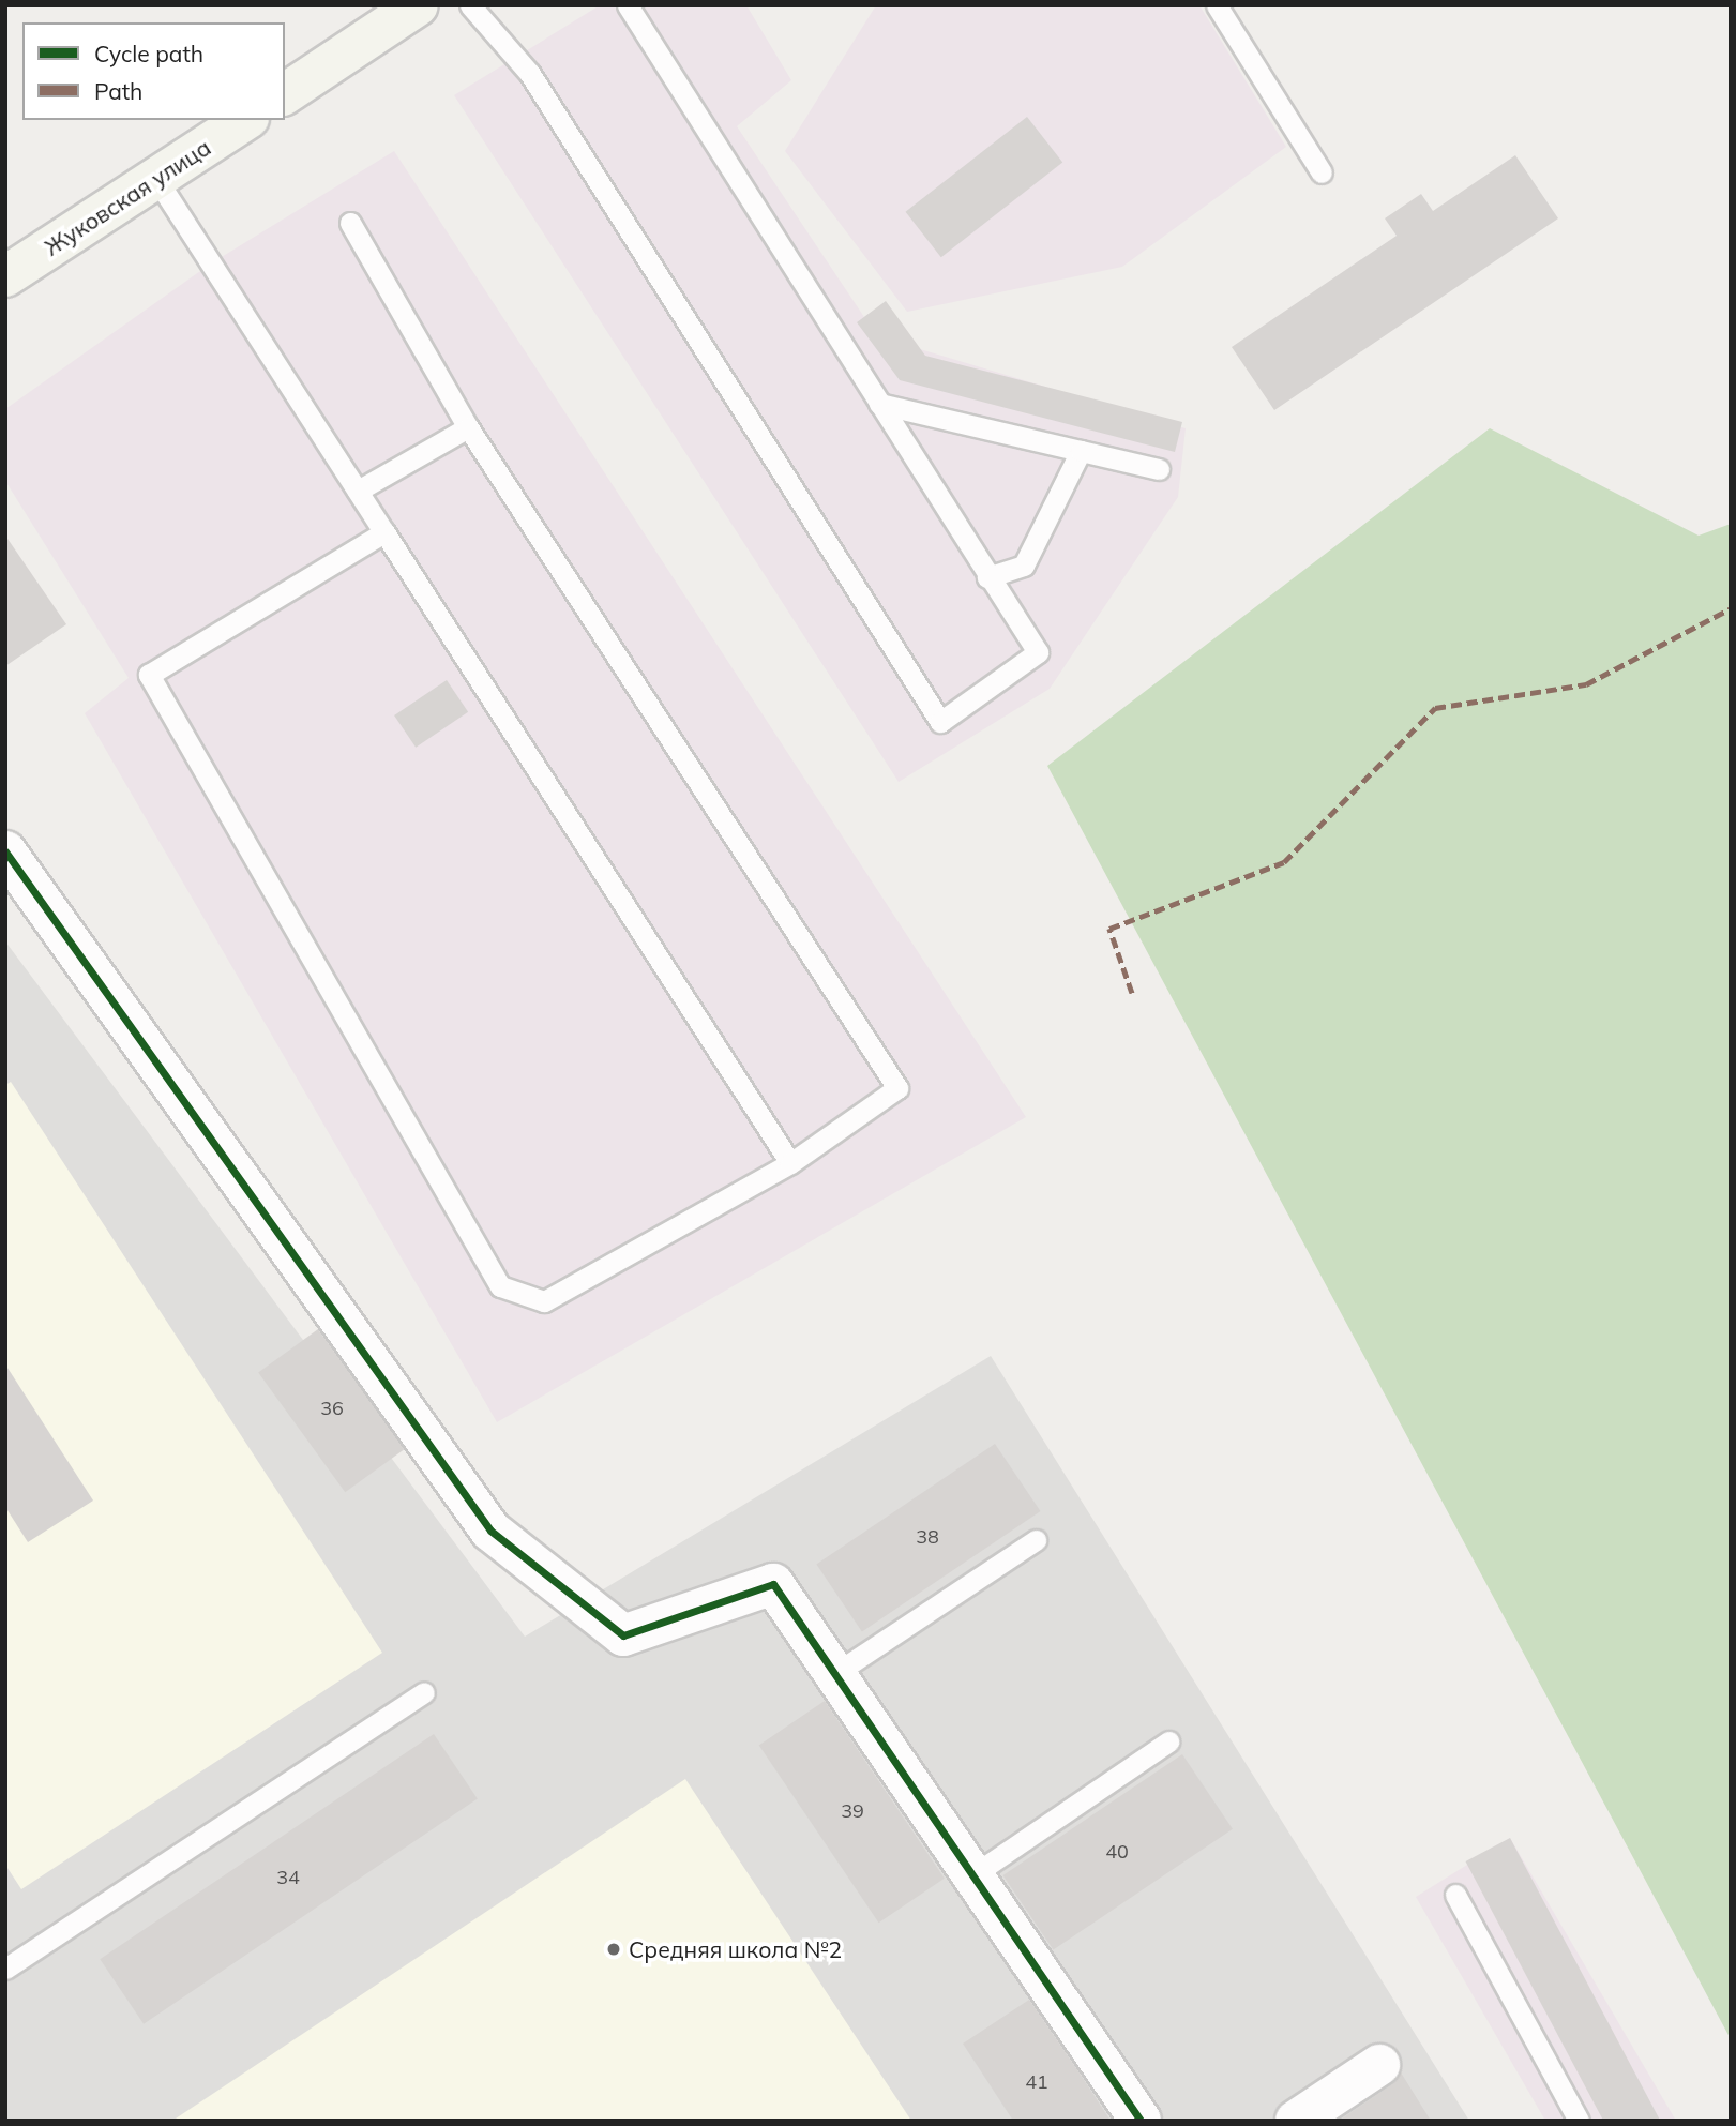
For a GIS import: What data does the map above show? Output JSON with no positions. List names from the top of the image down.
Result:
{
  "streets": {
    "main road": ["Жуковская улица"]
  },
  "places": ["Средняя школа №2"],
  "house_numbers": [
    "36",
    "38",
    "39",
    "40",
    "34",
    "41"
  ],
  "legend": ["Cycle path", "Path"]
}
